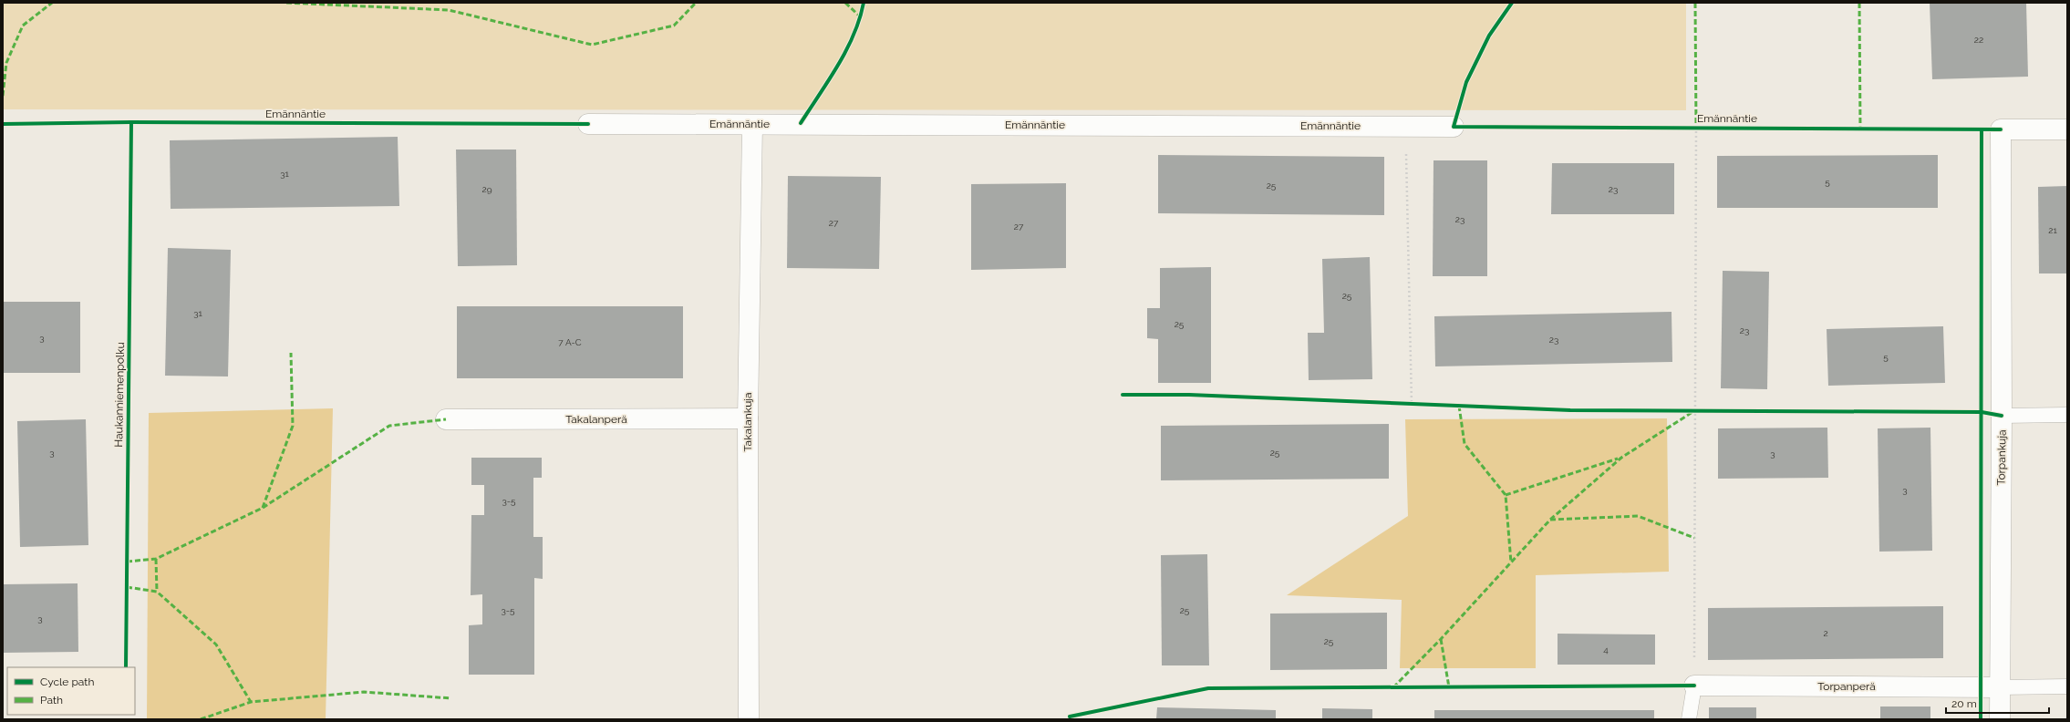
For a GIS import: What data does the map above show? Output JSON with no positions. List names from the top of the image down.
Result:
{
  "streets": {
    "street": [
      "Emännäntie",
      "Takalanperä",
      "Takalankuja",
      "Torpankuja",
      "Torpanperä"
    ],
    "cycle path": ["Haukanniemenpolku"]
  },
  "crossings": [
    ["Emännäntie", "Takalankuja"],
    ["Takalanperä", "Takalankuja"],
    ["Torpankuja", "Torpanperä"]
  ],
  "house_numbers": [
    "22",
    "31",
    "5",
    "25",
    "29",
    "23",
    "23",
    "27",
    "27",
    "21",
    "25",
    "31",
    "25",
    "23",
    "3",
    "23",
    "7 A-C",
    "5",
    "3",
    "25",
    "3",
    "3",
    "3-5",
    "3-5",
    "25",
    "3",
    "2",
    "25",
    "4"
  ],
  "legend": ["Cycle path", "Path"],
  "scale_bar": "20 m"
}
